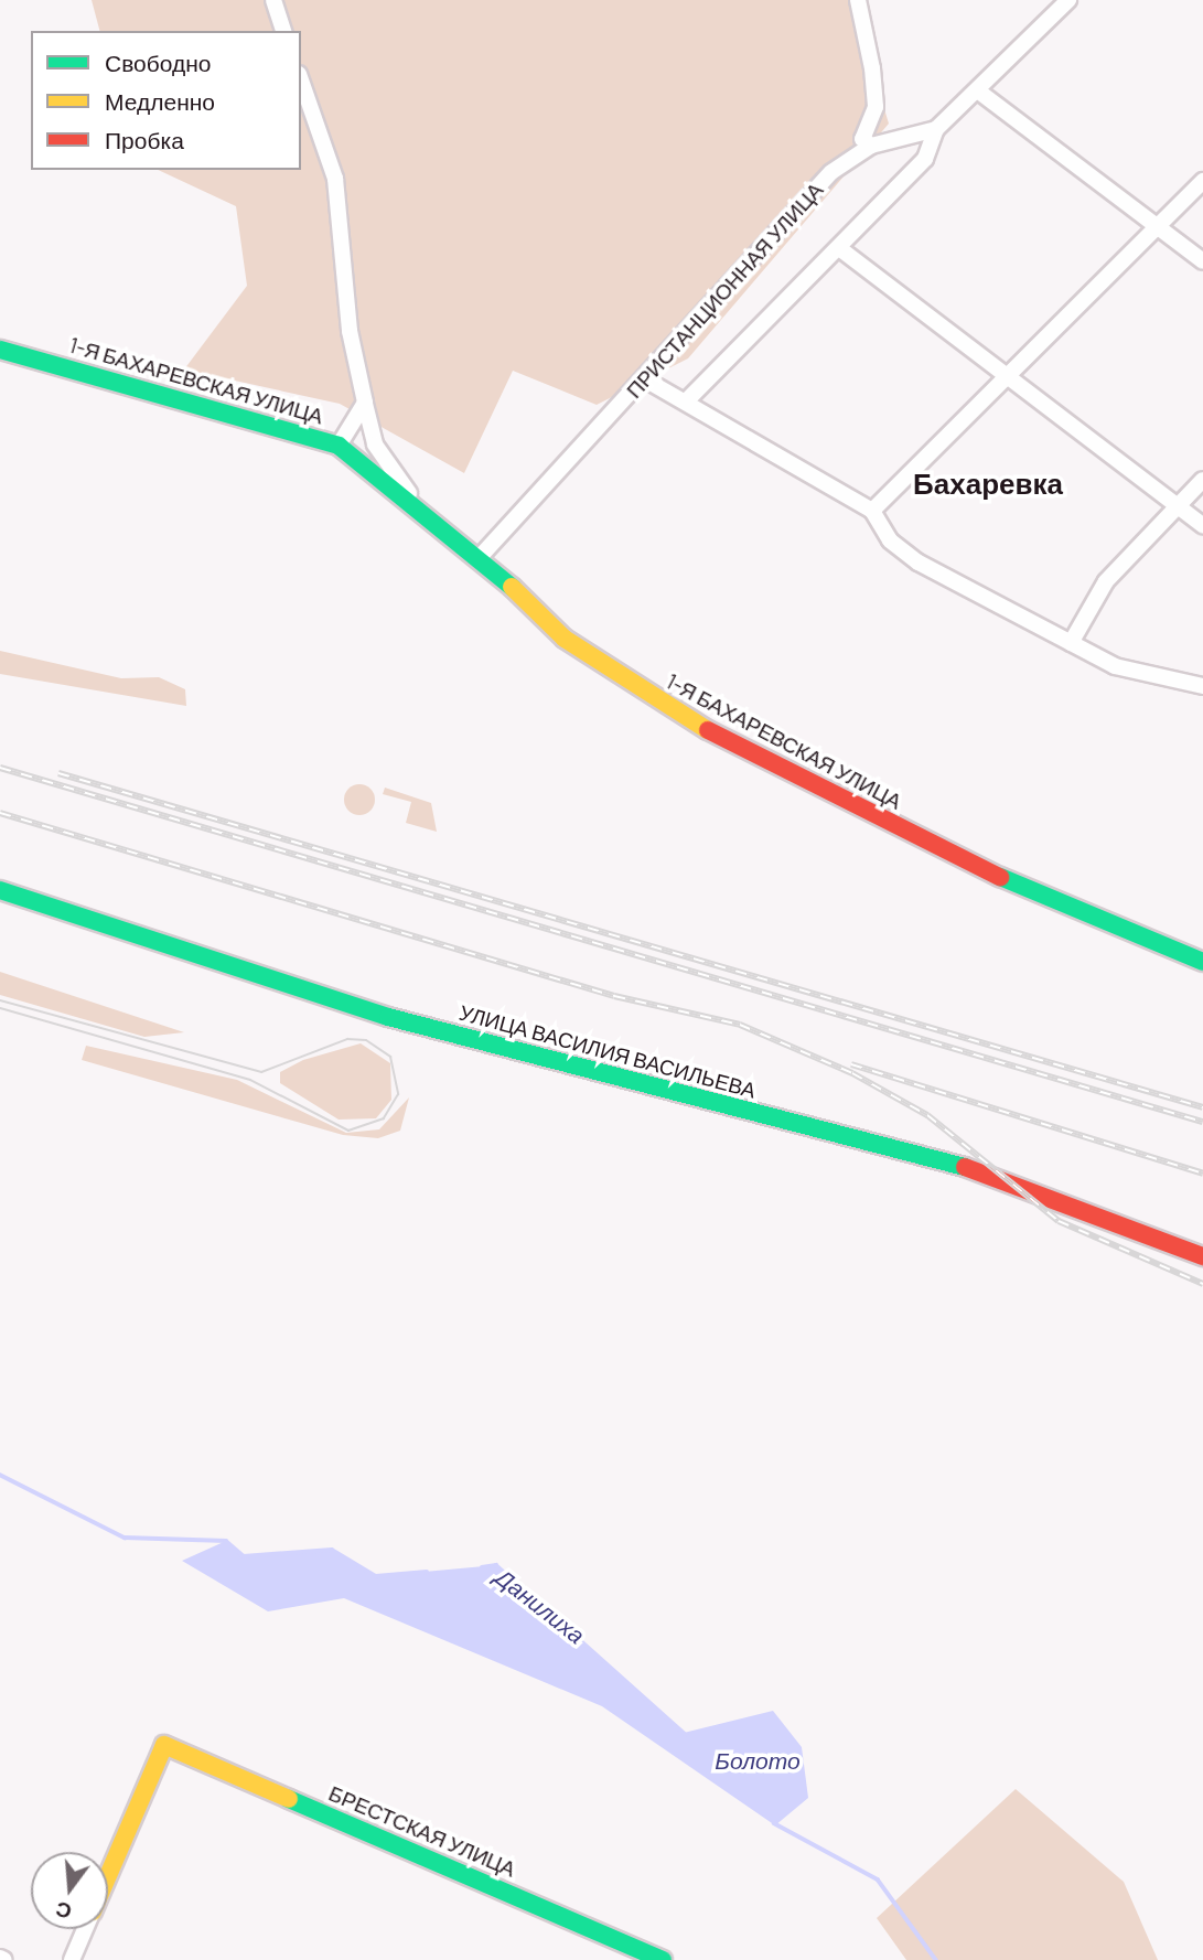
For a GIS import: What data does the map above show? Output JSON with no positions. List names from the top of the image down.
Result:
{
  "streets": {
    "street": [
      "ПРИСТАНЦИОННАЯ УЛИЦА",
      "1-Я БАХАРЕВСКАЯ УЛИЦА",
      "УЛИЦА ВАСИЛИЯ ВАСИЛЬЕВА",
      "БРЕСТСКАЯ УЛИЦА"
    ]
  },
  "crossings": [
    ["ПРИСТАНЦИОННАЯ УЛИЦА", "1-Я БАХАРЕВСКАЯ УЛИЦА"]
  ],
  "districts": ["Бахаревка"],
  "water": ["Данилиха", "Болото"],
  "legend": ["Свободно", "Медленно", "Пробка"],
  "north": "bottom"
}
